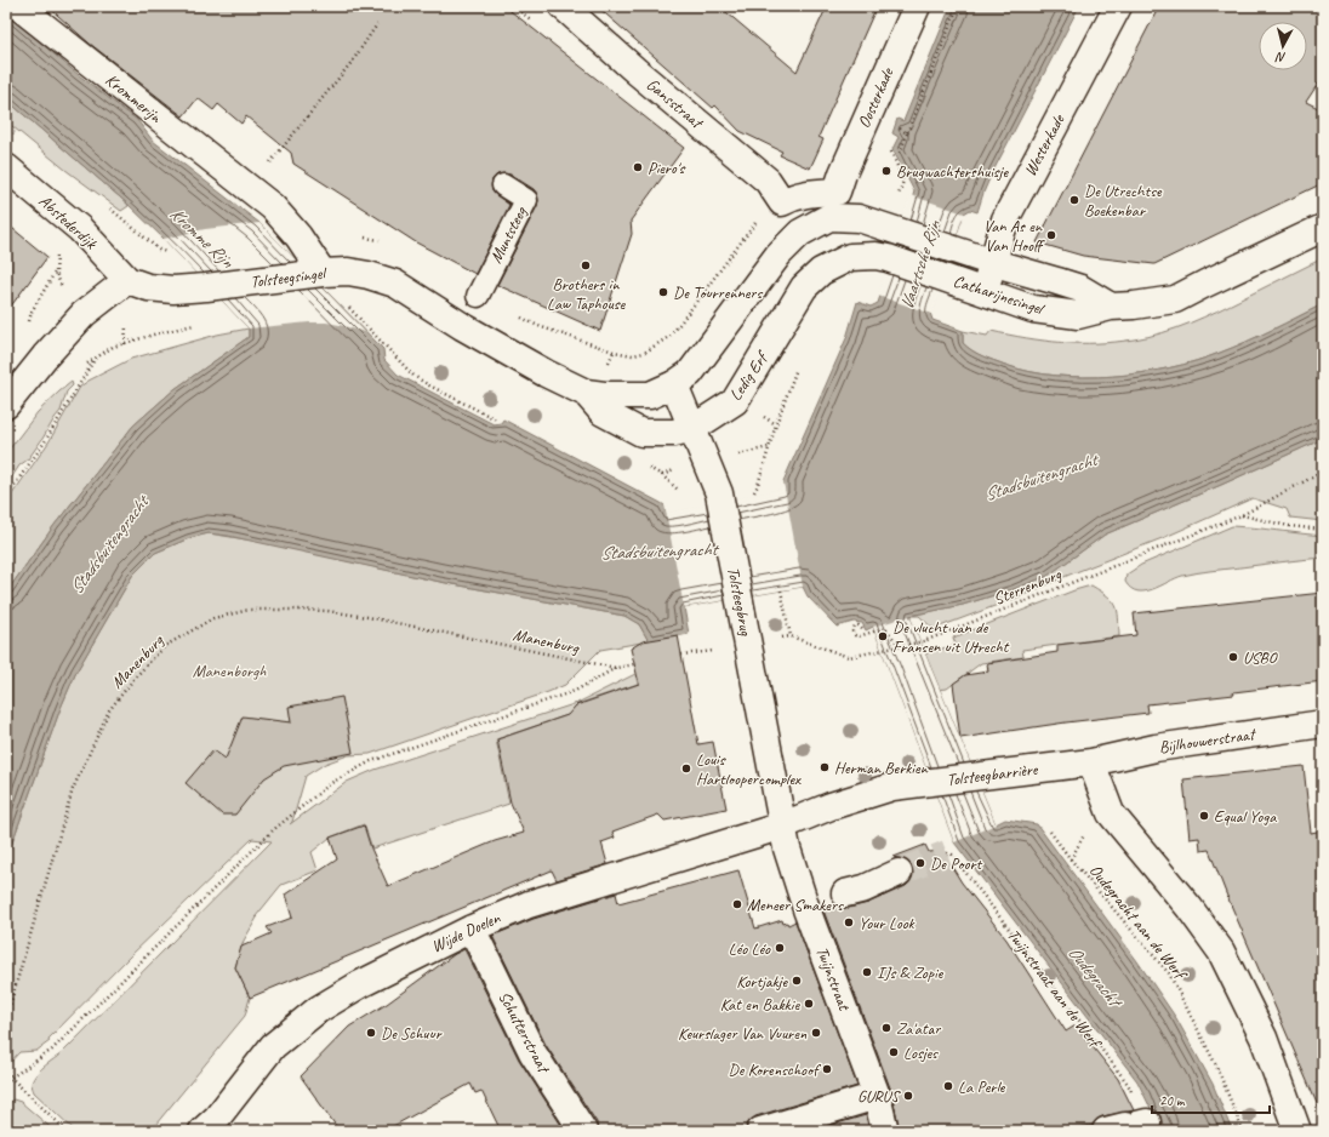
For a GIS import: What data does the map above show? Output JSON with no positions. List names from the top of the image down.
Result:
{
  "streets": {
    "street": [
      "Krommerijn",
      "Oosterkade",
      "Gansstraat",
      "Westerkade",
      "Abstederdijk",
      "Tolsteegsingel",
      "Catharijnesingel",
      "Ledig Erf",
      "Tolsteegbrug",
      "Bijlhouwerstraat",
      "Tolsteegbarrière",
      "Wijde Doelen",
      "Twijnstraat",
      "Schutterstraat"
    ],
    "lane": ["Muntsteeg"],
    "path": [
      "Sterrenburg",
      "Manenburg",
      "Oudegracht aan de Werf",
      "Twijnstraat aan de Werf"
    ]
  },
  "crossings": [
    ["Krommerijn", "Tolsteegsingel"],
    ["Oosterkade", "Gansstraat"],
    ["Westerkade", "Catharijnesingel"],
    ["Abstederdijk", "Tolsteegsingel"],
    ["Tolsteegsingel", "Ledig Erf"],
    ["Catharijnesingel", "Ledig Erf"],
    ["Ledig Erf", "Tolsteegbrug"],
    ["Tolsteegbrug", "Tolsteegbarrière"],
    ["Tolsteegbrug", "Wijde Doelen"],
    ["Tolsteegbrug", "Twijnstraat"],
    ["Bijlhouwerstraat", "Tolsteegbarrière"],
    ["Tolsteegbarrière", "Wijde Doelen"],
    ["Tolsteegbarrière", "Twijnstraat"],
    ["Wijde Doelen", "Twijnstraat"],
    ["Wijde Doelen", "Schutterstraat"]
  ],
  "water": [
    "Kromme Rijn",
    "Vaartsche Rijn",
    "Stadsbuitengracht",
    "Oudegracht"
  ],
  "parks": ["Manenborgh"],
  "places": [
    "Piero's",
    "Brugwachtershuisje",
    "De Utrechtse Boekenbar",
    "Van As en Van Hooff",
    "Brothers in Law Taphouse",
    "De Tourrenners",
    "De vlucht van de Fransen uit Utrecht",
    "USBO",
    "Herman Berkien",
    "Louis Hartloopercomplex",
    "Equal Yoga",
    "De Poort",
    "Meneer Smakers",
    "Your Look",
    "Léo Léo",
    "IJs & Zopie",
    "Kortjakje",
    "Kat en Bakkie",
    "Za'atar",
    "De Schuur",
    "Keurslager Van Vuuren",
    "Losjes",
    "De Korenschoof",
    "La Perle",
    "GURUS"
  ],
  "scale_bar": "20 m",
  "north": "bottom"
}
